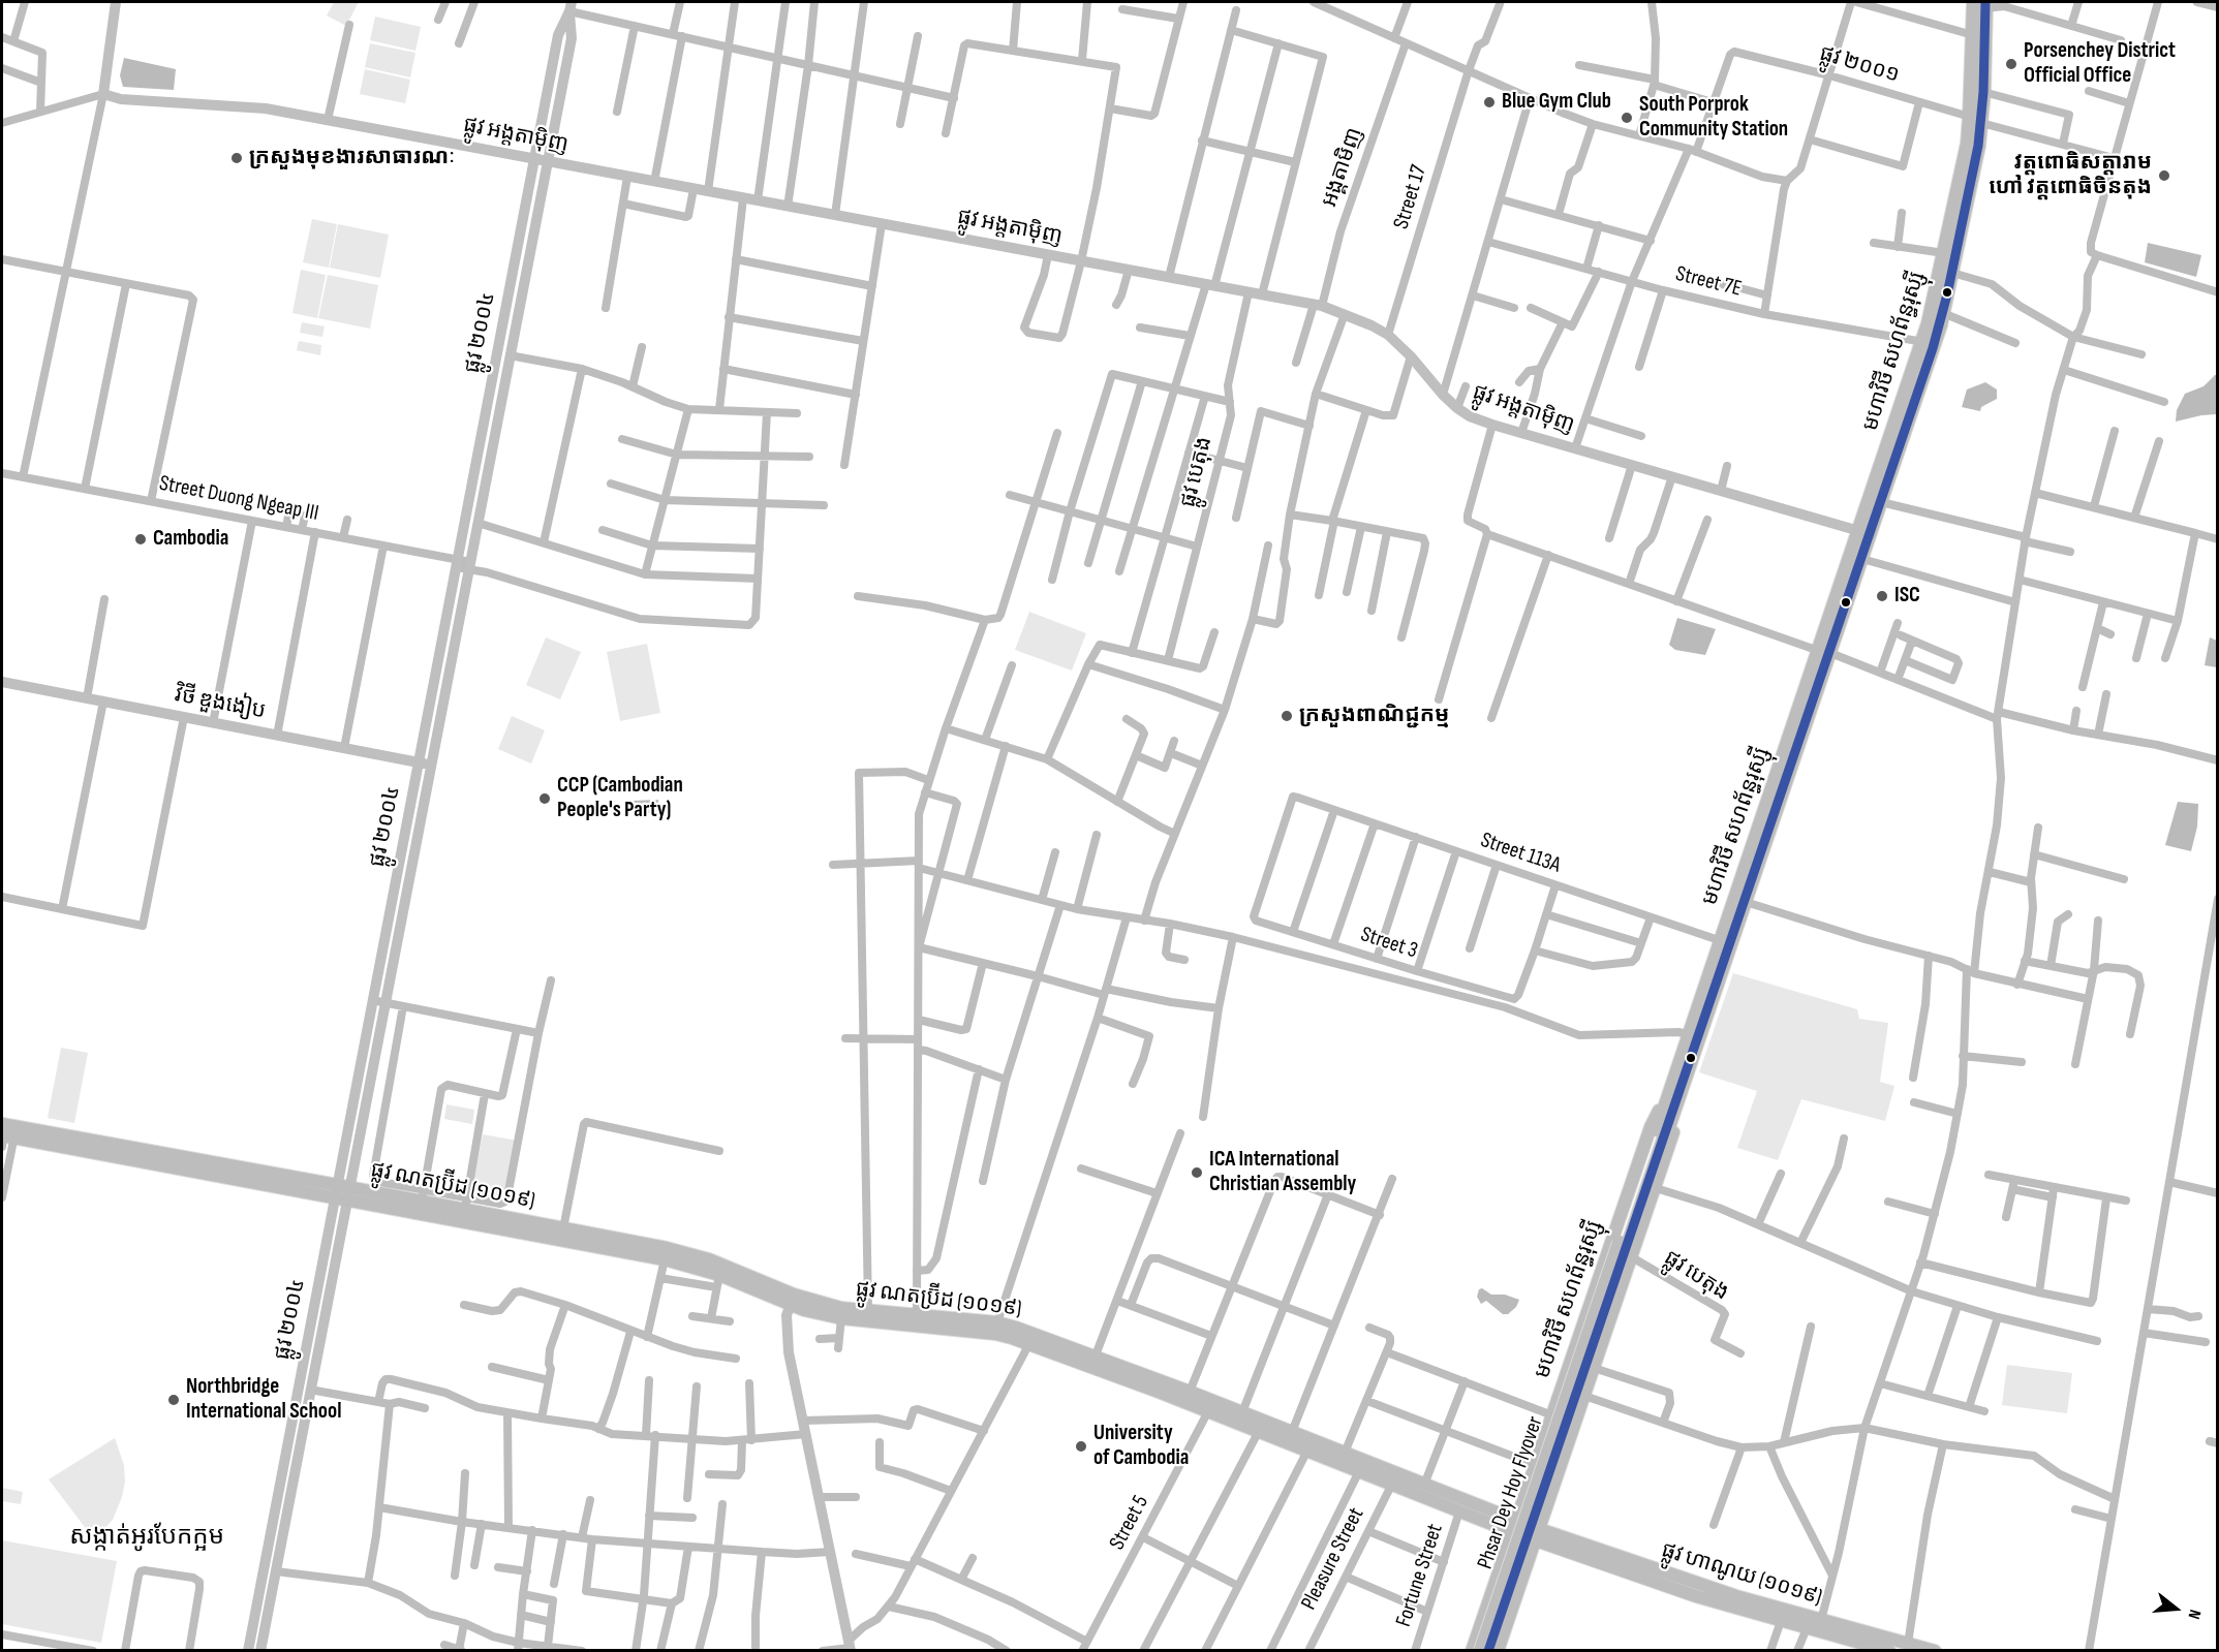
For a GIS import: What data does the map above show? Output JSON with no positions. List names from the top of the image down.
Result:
{
  "streets": {
    "highway": ["មហាវិថី សហព័ន្ធរុស្ស៊ី", "Phsar Dey Hoy Flyover"],
    "main road": [
      "ផ្លូវ អង្តតាម៉ិញ",
      "ផ្លូវ ២០០៤",
      "វិថី ឌួងងៀប",
      "ផ្លូវ ណតប្រ៊ីដ (១០១៩)",
      "ផ្លូវ ហាណូយ (១០១៩)"
    ],
    "street": [
      "ផ្លូវ ២០០១",
      "អង្គតាមិញ",
      "Street 17",
      "Street 7E",
      "ផ្លូវ បេតុង",
      "Street Duong Ngeap III",
      "Street 113A",
      "Street 3",
      "Street 5",
      "Pleasure Street",
      "Fortune Street"
    ]
  },
  "crossings": [
    ["ផ្លូវ ២០០១", "មហាវិថី សហព័ន្ធរុស្ស៊ី"],
    ["ផ្លូវ អង្តតាម៉ិញ", "អង្គតាមិញ"],
    ["ផ្លូវ អង្តតាម៉ិញ", "Street 17"],
    ["ផ្លូវ អង្តតាម៉ិញ", "ផ្លូវ ២០០៤"],
    ["ផ្លូវ អង្តតាម៉ិញ", "មហាវិថី សហព័ន្ធរុស្ស៊ី"],
    ["ផ្លូវ អង្តតាម៉ិញ", "ផ្លូវ បេតុង"],
    ["Street 7E", "មហាវិថី សហព័ន្ធរុស្ស៊ី"],
    ["ផ្លូវ ២០០៤", "Street Duong Ngeap III"],
    ["ផ្លូវ ២០០៤", "វិថី ឌួងងៀប"],
    ["ផ្លូវ ២០០៤", "ផ្លូវ ណតប្រ៊ីដ (១០១៩)"],
    ["មហាវិថី សហព័ន្ធរុស្ស៊ី", "ផ្លូវ បេតុង"],
    ["មហាវិថី សហព័ន្ធរុស្ស៊ី", "Street 113A"],
    ["មហាវិថី សហព័ន្ធរុស្ស៊ី", "ផ្លូវ ណតប្រ៊ីដ (១០១៩)"],
    ["មហាវិថី សហព័ន្ធរុស្ស៊ី", "Phsar Dey Hoy Flyover"],
    ["មហាវិថី សហព័ន្ធរុស្ស៊ី", "ផ្លូវ ហាណូយ (១០១៩)"],
    ["ផ្លូវ បេតុង", "Phsar Dey Hoy Flyover"],
    ["Street 113A", "Street 3"],
    ["ផ្លូវ ណតប្រ៊ីដ (១០១៩)", "Street 5"],
    ["ផ្លូវ ណតប្រ៊ីដ (១០១៩)", "Pleasure Street"],
    ["ផ្លូវ ណតប្រ៊ីដ (១០១៩)", "ផ្លូវ ហាណូយ (១០១៩)"],
    ["ផ្លូវ ណតប្រ៊ីដ (១០១៩)", "Fortune Street"]
  ],
  "districts": ["សង្កាត់អូរបែកក្អម"],
  "places": [
    "Porsenchey District Official Office",
    "Blue Gym Club",
    "South Porprok Community Station",
    "ក្រសួងមុខងារសាធារណៈ",
    "វត្តពោធិសត្តារាម ហៅ វត្តពោធិចិនតុង",
    "Cambodia",
    "ISC",
    "ក្រសួងពាណិជ្ជកម្ម",
    "CCP (Cambodian People's Party)",
    "ICA International Christian Assembly",
    "Northbridge International School",
    "University of Cambodia"
  ],
  "north": "right"
}
